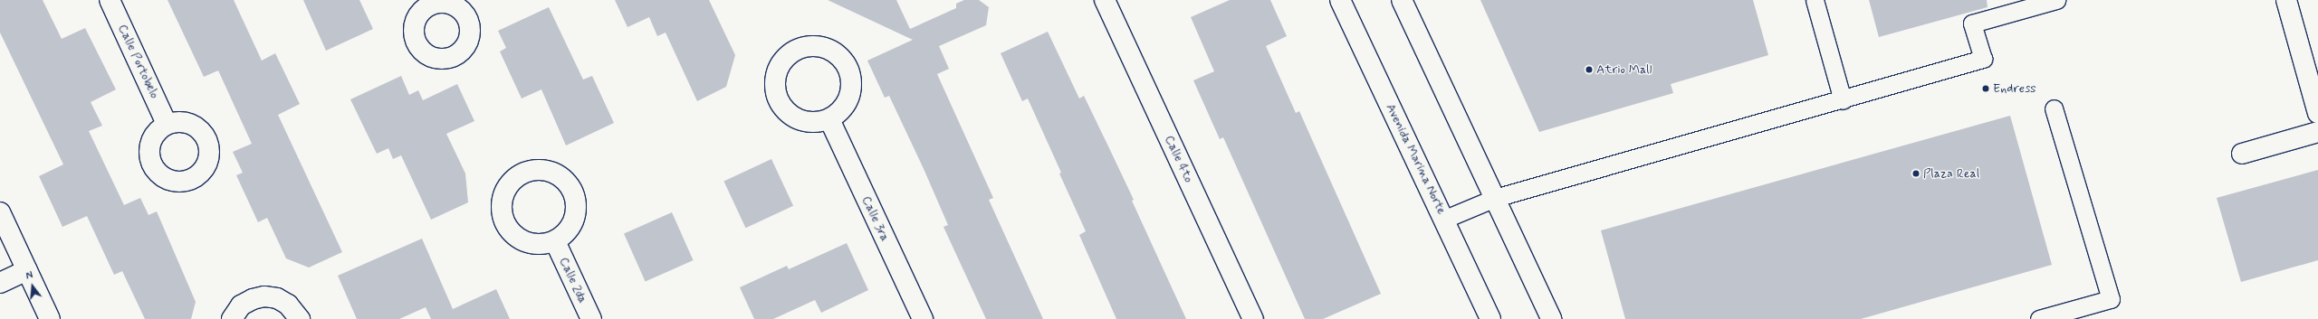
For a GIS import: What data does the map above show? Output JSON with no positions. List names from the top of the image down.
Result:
{
  "streets": {
    "street": [
      "Calle Portobelo",
      "Calle 4to",
      "Avenida Marina Norte",
      "Calle 3ra",
      "Calle 2da"
    ]
  },
  "places": ["Atrio Mall", "Endress", "Plaza Real"],
  "north": "top"
}
